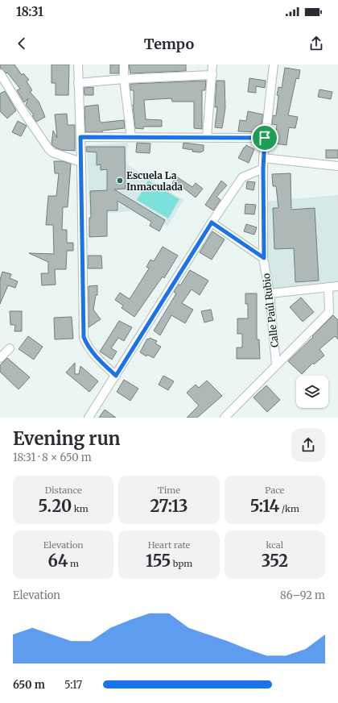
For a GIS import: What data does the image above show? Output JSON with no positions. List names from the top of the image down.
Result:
{
  "streets": {
    "street": ["Calle Paúl Rubio"]
  },
  "places": ["Escuela La Inmaculada"],
  "page": {
    "status": "18:31",
    "header": "Tempo",
    "heading": ["Evening run", "18:31 · 8 × 650 m"],
    "stats": [
      ["Distance", "5.20 km"],
      ["Time", "27:13"],
      ["Pace", "5:14 /km"],
      ["Elevation", "64 m"],
      ["Heart rate", "155 bpm"],
      ["kcal", "352"]
    ],
    "chart": ["Elevation", "86–92 m"],
    "list": [
      {
        "name": "650 m",
        "note": "5:17"
      }
    ]
  }
}
